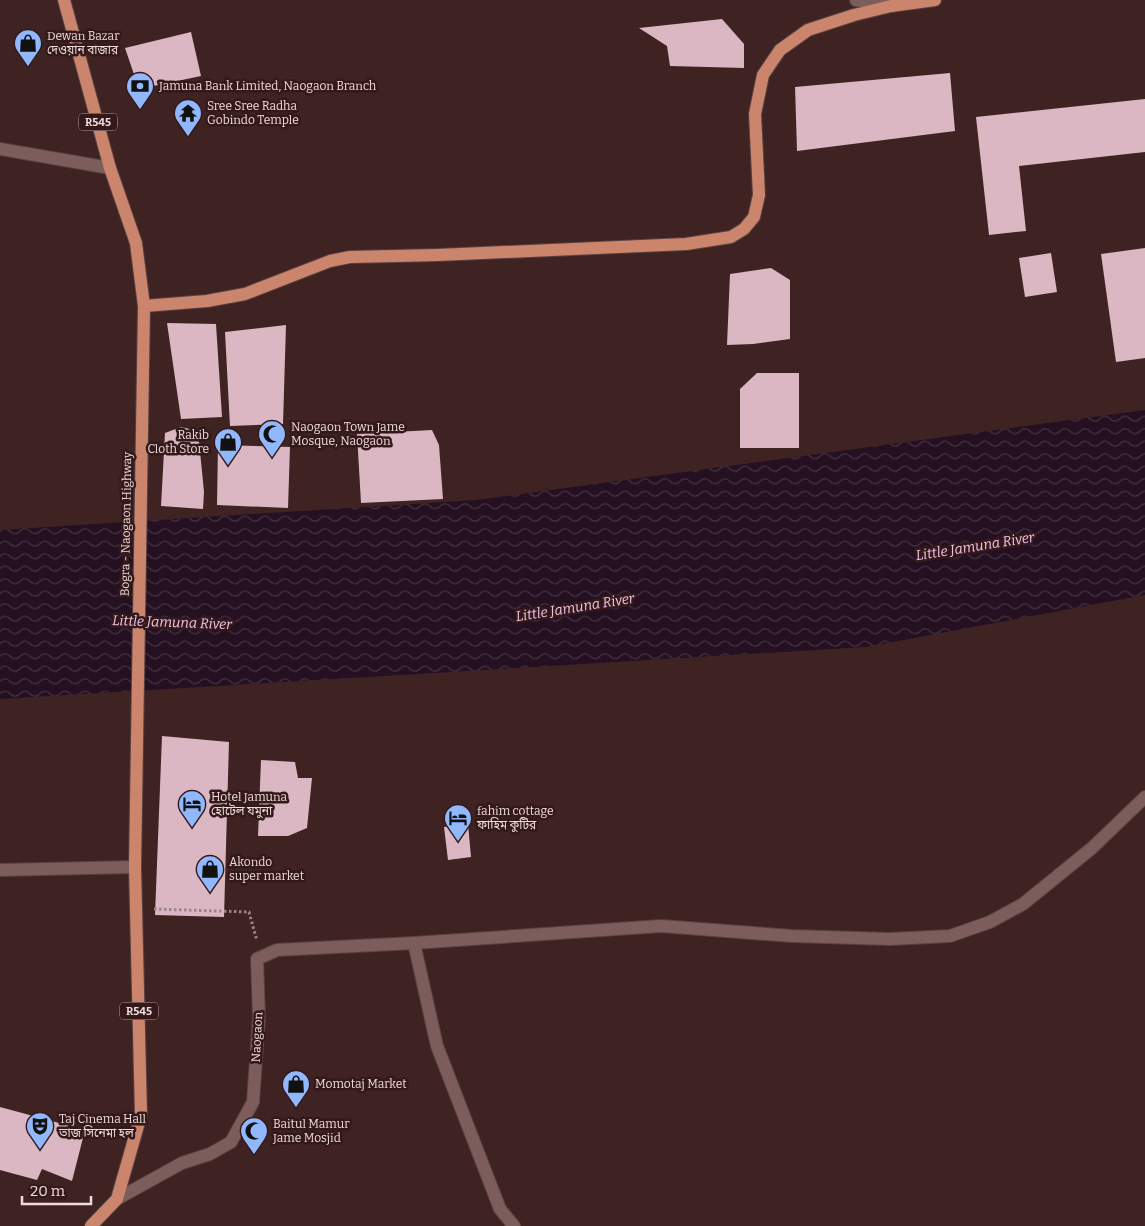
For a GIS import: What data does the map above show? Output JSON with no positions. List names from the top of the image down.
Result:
{
  "streets": {
    "main road": ["R545", "Bogra - Naogaon Highway"],
    "street": ["Naogaon"]
  },
  "crossings": [
    ["Bogra - Naogaon Highway", "Naogaon"]
  ],
  "water": ["Little Jamuna River"],
  "places": {
    "shop": [
      "Dewan Bazar দেওয়ান বাজার",
      "Rakib Cloth Store",
      "Akondo super market",
      "Momotaj Market"
    ],
    "bank": ["Jamuna Bank Limited, Naogaon Branch"],
    "temple": ["Sree Sree Radha Gobindo Temple"],
    "mosque": ["Naogaon Town Jame Mosque, Naogaon", "Baitul Mamur Jame Mosjid"],
    "hotel": ["Hotel Jamuna হোটেল যমুনা", "fahim cottage ফাহিম কুটির"],
    "theatre": ["Taj Cinema Hall তাজ সিনেমা হল"]
  },
  "scale_bar": "20 m"
}
